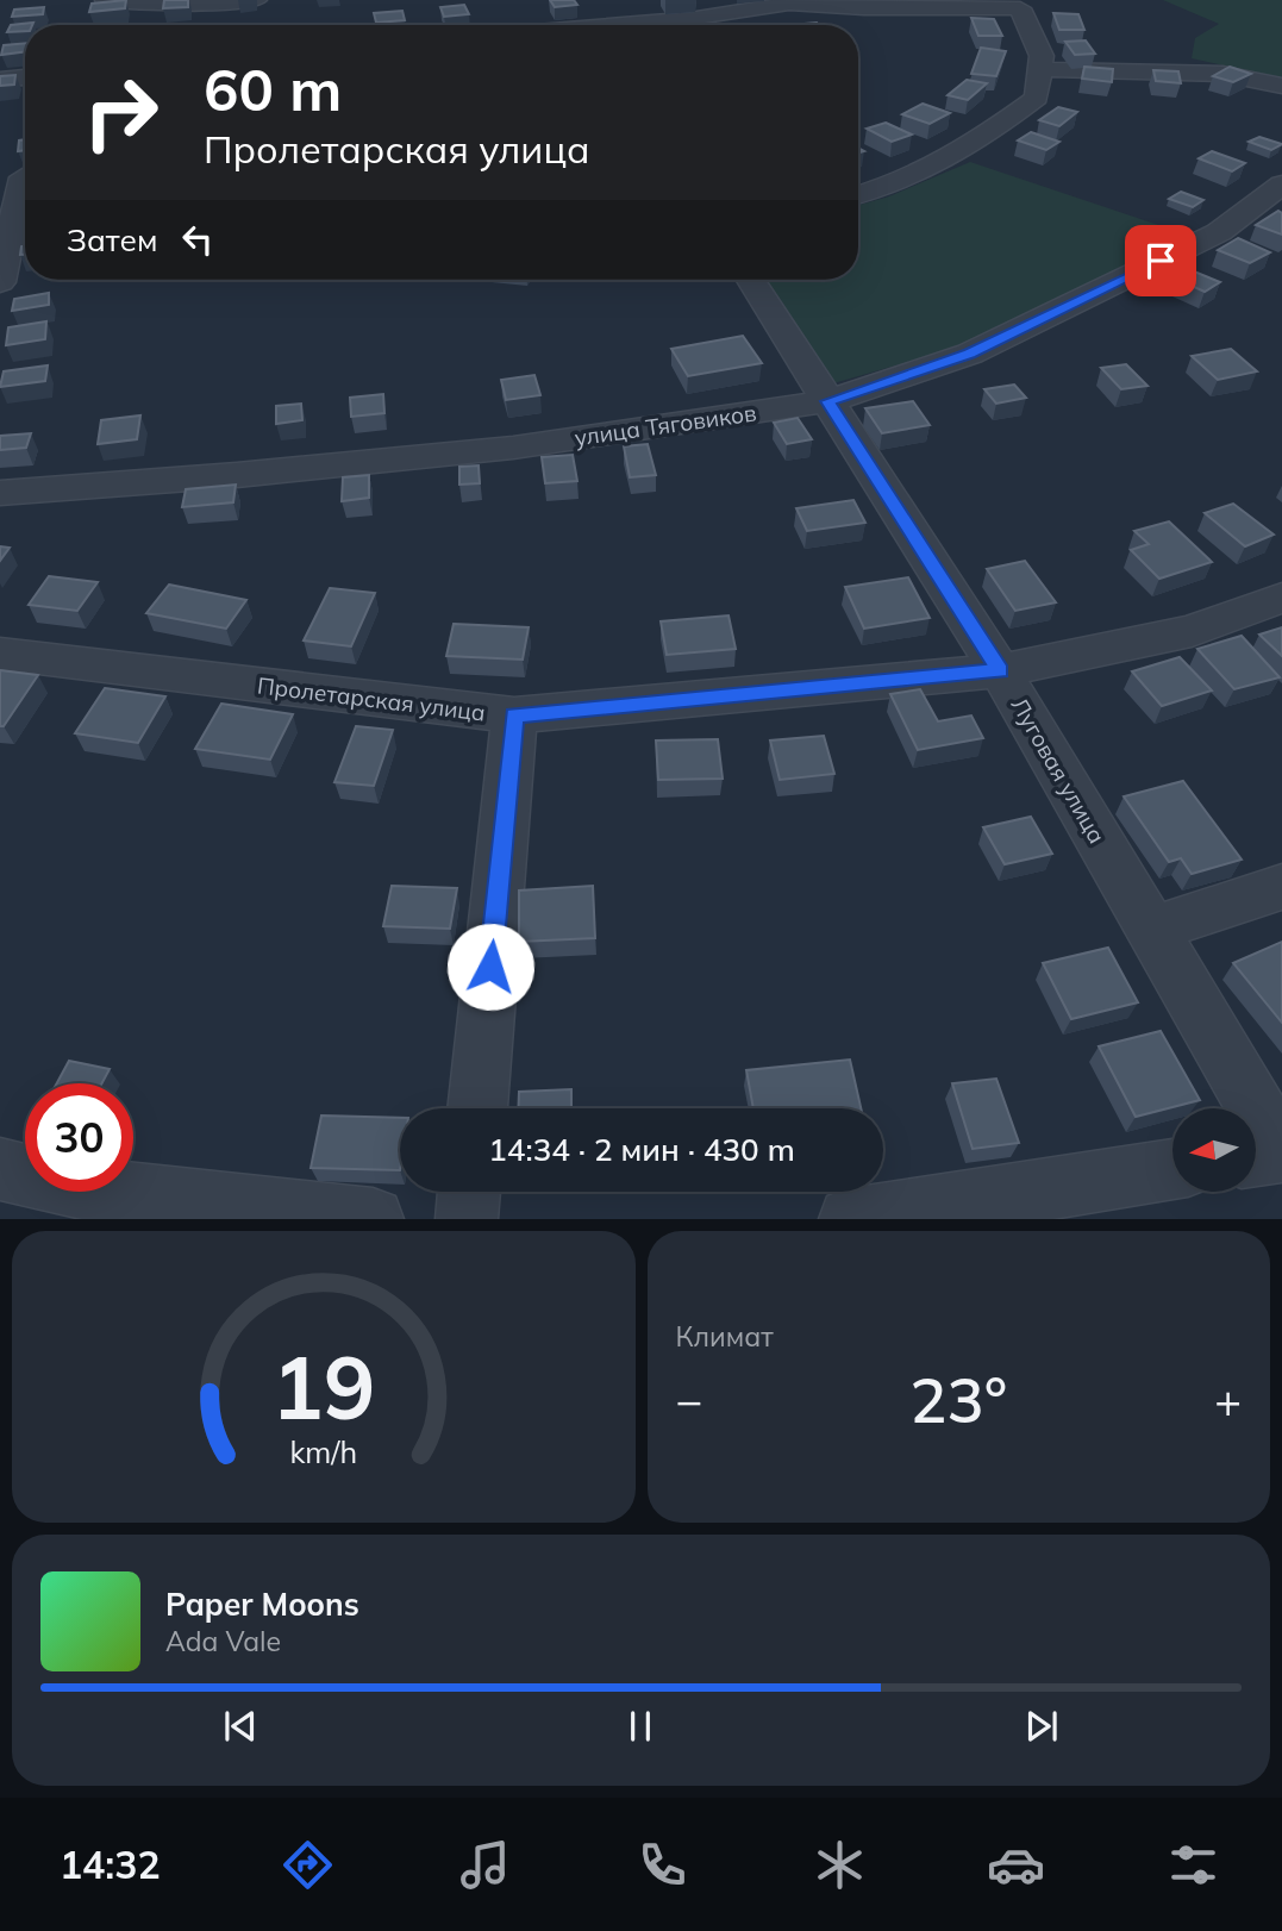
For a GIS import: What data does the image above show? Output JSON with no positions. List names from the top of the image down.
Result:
{
  "streets": {
    "street": ["улица Тяговиков", "Пролетарская улица", "Луговая улица"]
  },
  "crossings": [
    ["улица Тяговиков", "Луговая улица"],
    ["Пролетарская улица", "Луговая улица"]
  ],
  "north": "left",
  "page": {
    "turn": ["60 m", "Пролетарская улица"],
    "then": "Затем",
    "limit": "30",
    "trip": "14:34 · 2 мин · 430 m",
    "tile": "Климат",
    "heat": ["−", "23°", "+"],
    "song": ["Paper Moons", "Ada Vale"],
    "tabs": "14:32",
    "gauge": ["19", "km/h"]
  }
}
